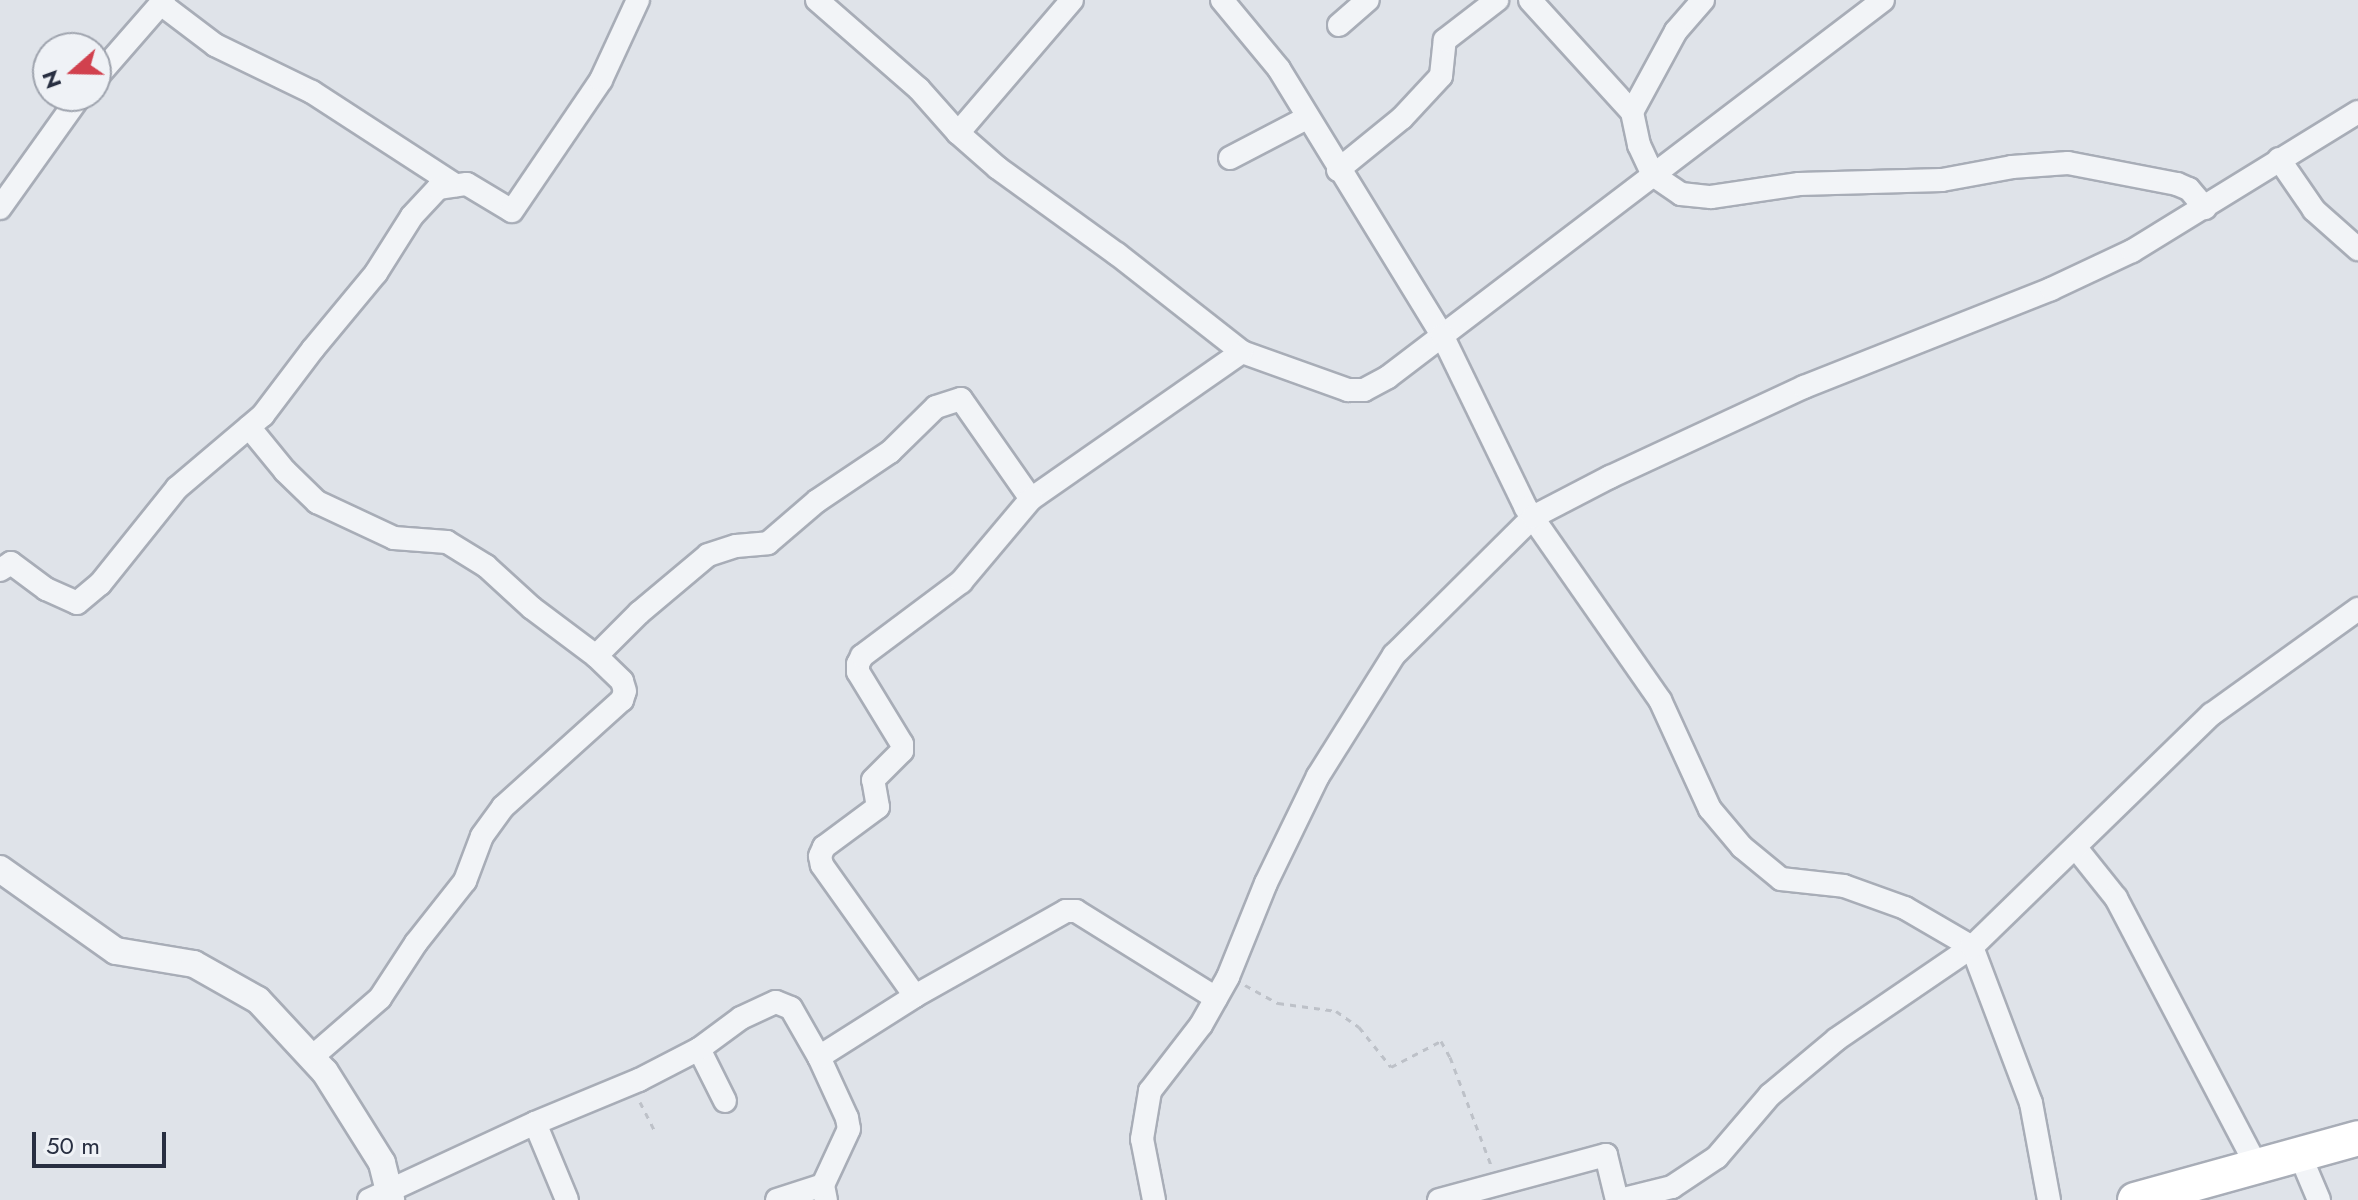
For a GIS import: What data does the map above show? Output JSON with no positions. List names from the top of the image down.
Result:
{
  "scale_bar": "50 m",
  "north": "left"
}
